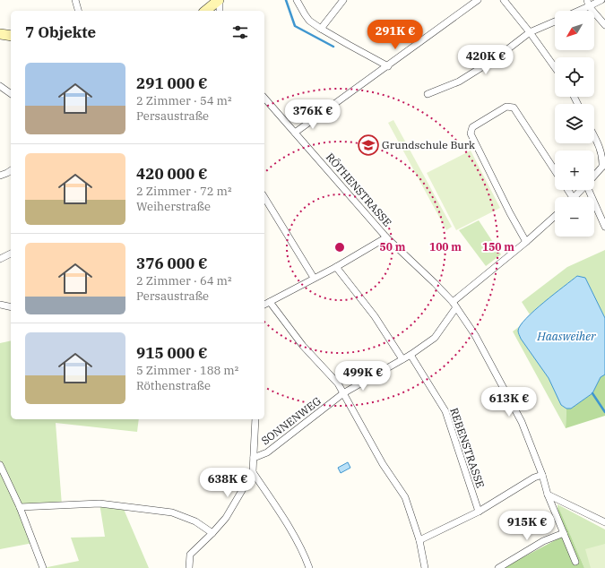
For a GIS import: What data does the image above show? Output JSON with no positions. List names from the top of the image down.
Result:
{
  "streets": {
    "street": ["RÖTHENSTRASSE", "SONNENWEG", "REBENSTRASSE"]
  },
  "crossings": [
    ["RÖTHENSTRASSE", "SONNENWEG"],
    ["SONNENWEG", "REBENSTRASSE"]
  ],
  "water": ["Haasweiher"],
  "places": {
    "school or university": ["Grundschule Burk"]
  },
  "north": "bottom left",
  "page": {
    "map_buttons": ["+", "−"],
    "heading": "7 Objekte",
    "price": [
      "291K €",
      "420K €",
      "376K €",
      "499K €",
      "613K €",
      "638K €",
      "915K €"
    ],
    "list": [
      {
        "name": "291 000 €",
        "note": "2 Zimmer · 54 m² · Persaustraße"
      },
      {
        "name": "420 000 €",
        "note": "2 Zimmer · 72 m² · Weiherstraße"
      },
      {
        "name": "376 000 €",
        "note": "2 Zimmer · 64 m² · Persaustraße"
      },
      {
        "name": "915 000 €",
        "note": "5 Zimmer · 188 m² · Röthenstraße"
      }
    ]
  },
  "rings": ["50 m", "100 m", "150 m"]
}
